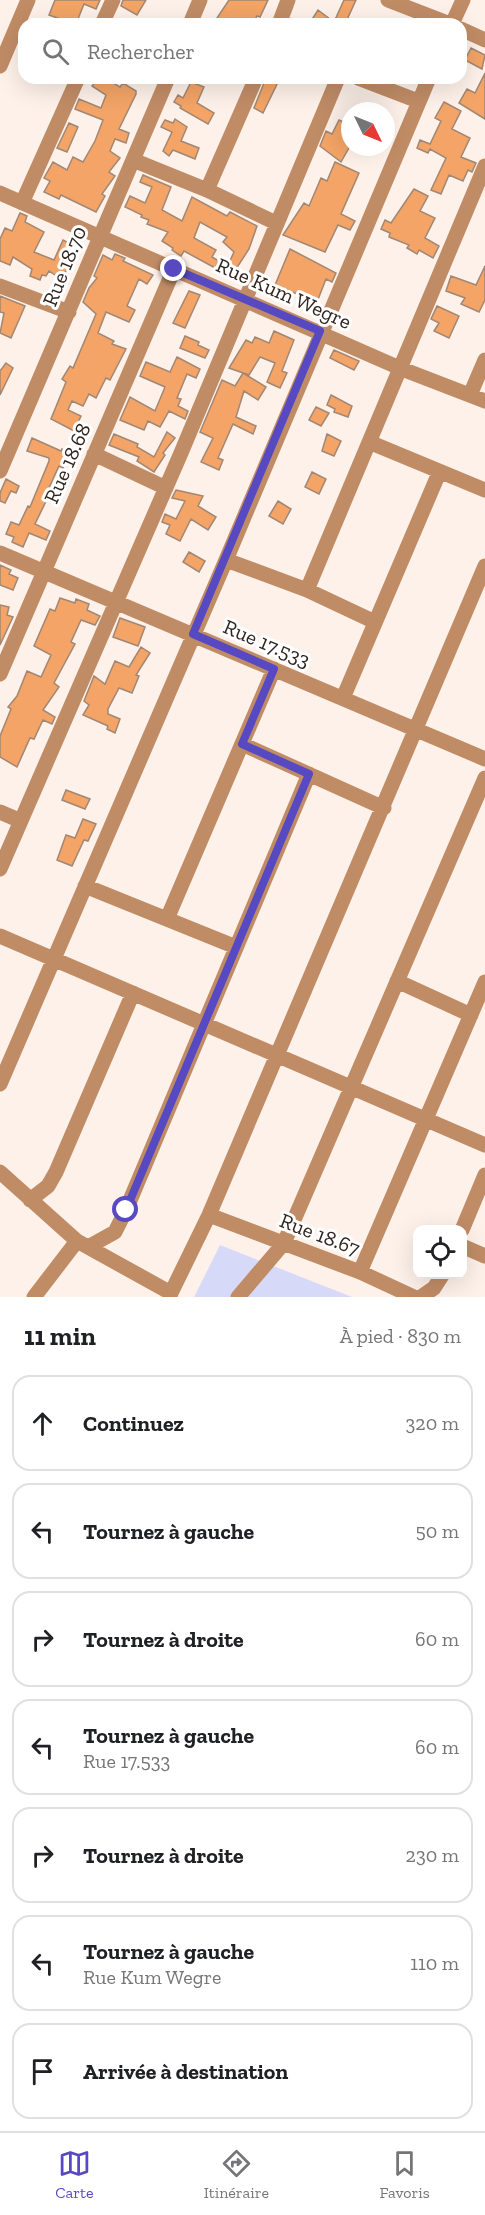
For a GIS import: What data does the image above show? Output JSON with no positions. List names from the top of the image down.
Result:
{
  "streets": {
    "street": [
      "Rue 18.70",
      "Rue Kum Wegre",
      "Rue 18.68",
      "Rue 17.533",
      "Rue 18.67"
    ]
  },
  "crossings": [
    ["Rue 18.70", "Rue Kum Wegre"],
    ["Rue Kum Wegre", "Rue 18.68"],
    ["Rue 18.68", "Rue 17.533"]
  ],
  "north": "bottom right",
  "page": {
    "search": "Rechercher",
    "heading": ["11 min", "À pied · 830 m"],
    "list": [
      ["Continuez", "320 m"],
      ["Tournez à gauche", "50 m"],
      ["Tournez à droite", "60 m"],
      ["Tournez à gauche", "Rue 17.533", "60 m"],
      ["Tournez à droite", "230 m"],
      ["Tournez à gauche", "Rue Kum Wegre", "110 m"],
      "Arrivée à destination"
    ],
    "nav": ["Carte", "Itinéraire", "Favoris"]
  }
}
